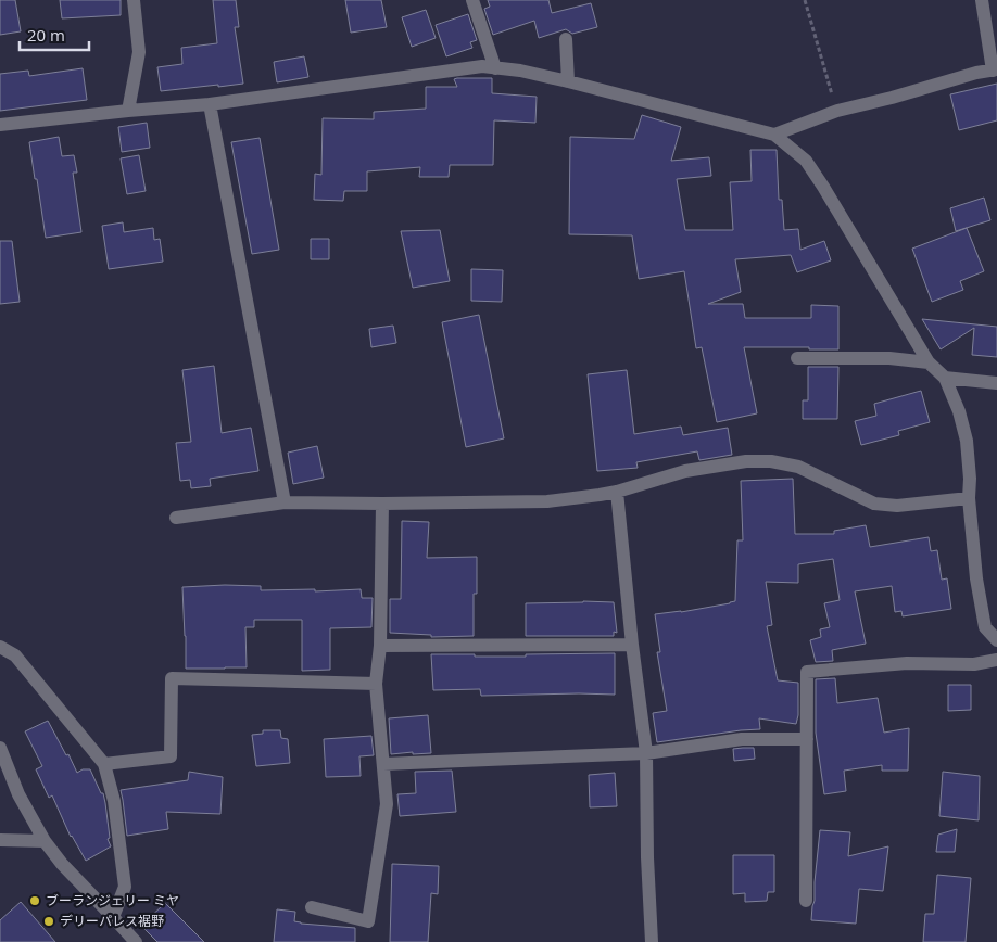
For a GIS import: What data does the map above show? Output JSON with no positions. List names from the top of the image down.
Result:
{
  "places": ["ブーランジェリー ミヤ", "デリーパレス裾野"],
  "scale_bar": "20 m"
}
